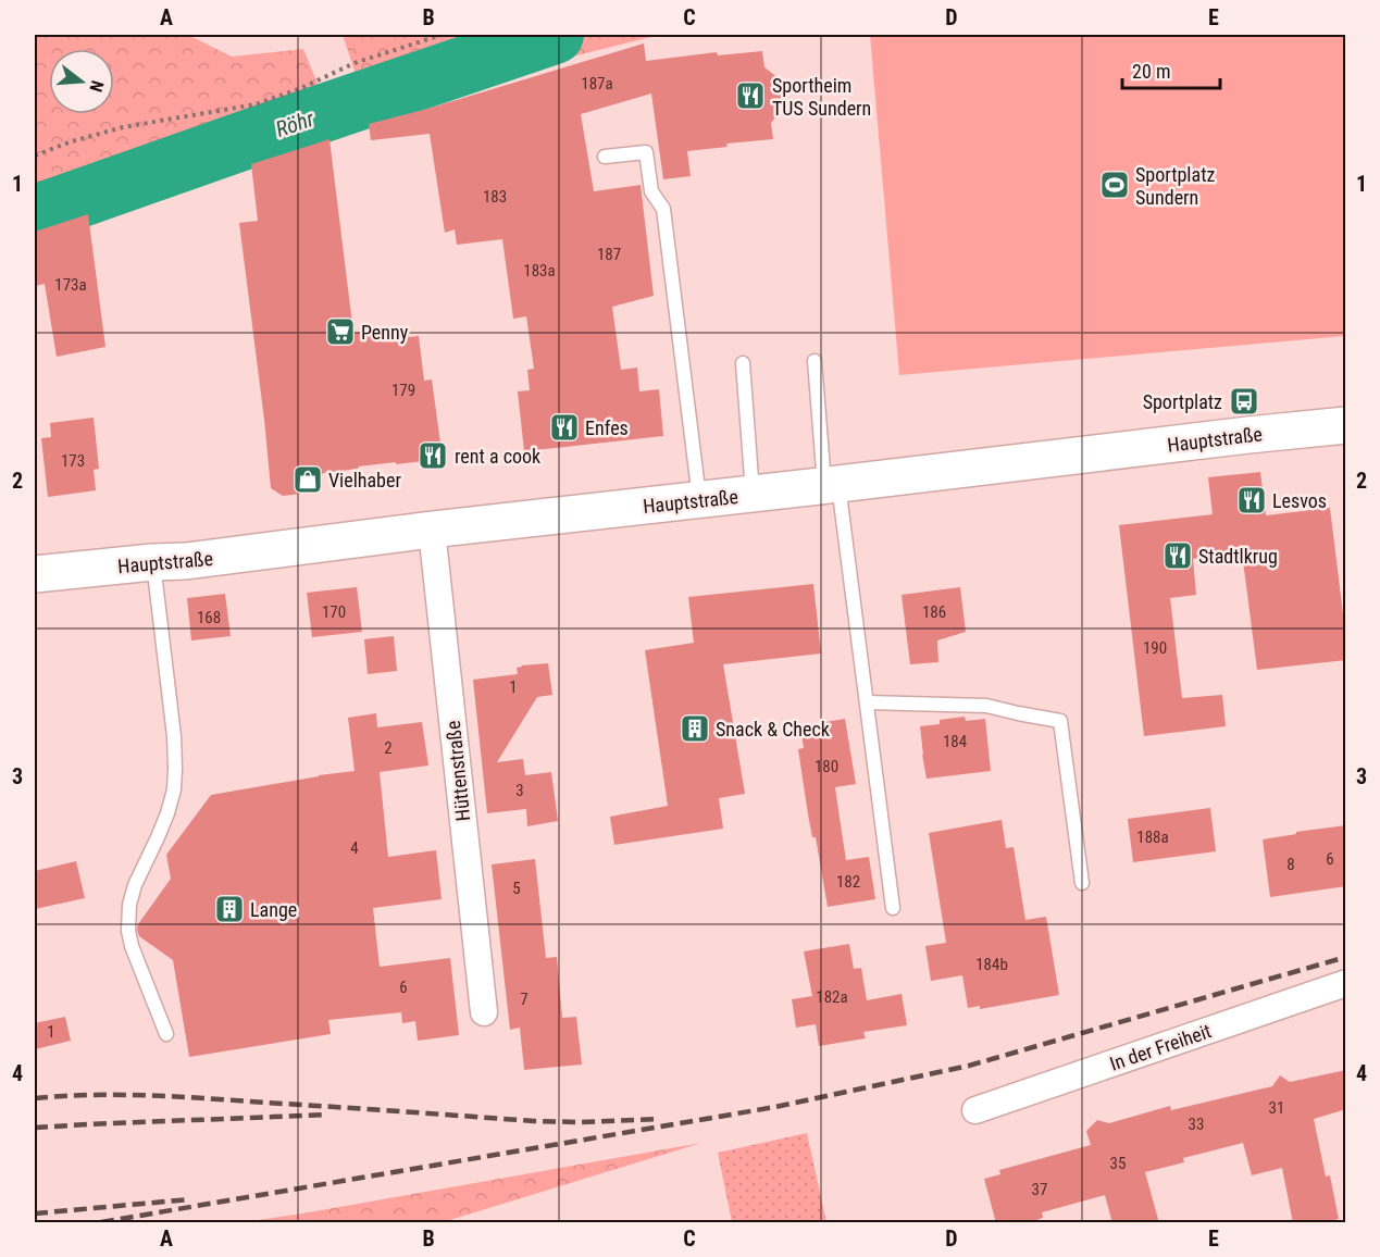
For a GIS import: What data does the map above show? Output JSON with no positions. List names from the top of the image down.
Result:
{
  "streets": {
    "main road": ["Hauptstraße"],
    "street": ["Hüttenstraße", "In der Freiheit"]
  },
  "crossings": [
    ["Hauptstraße", "Hüttenstraße"]
  ],
  "water": ["Röhr"],
  "places": {
    "restaurant": [
      "Sportheim TUS Sundern",
      "Enfes",
      "rent a cook",
      "Lesvos",
      "Stadtlkrug"
    ],
    "sports": ["Sportplatz Sundern"],
    "supermarket": ["Penny"],
    "bus stop": ["Sportplatz"],
    "shop": ["Vielhaber"],
    "building": ["Snack & Check", "Lange"]
  },
  "house_numbers": [
    "187a",
    "183",
    "187",
    "183a",
    "173a",
    "179",
    "173",
    "170",
    "186",
    "168",
    "190",
    "1",
    "184",
    "2",
    "180",
    "3",
    "188a",
    "4",
    "6",
    "8",
    "182",
    "5",
    "184b",
    "6",
    "182a",
    "7",
    "1",
    "31",
    "33",
    "35",
    "37"
  ],
  "scale_bar": "20 m",
  "north": "right",
  "grid": {
    "columns": [
      "A",
      "B",
      "C",
      "D",
      "E"
    ],
    "rows": [
      "1",
      "2",
      "3",
      "4"
    ]
  }
}
